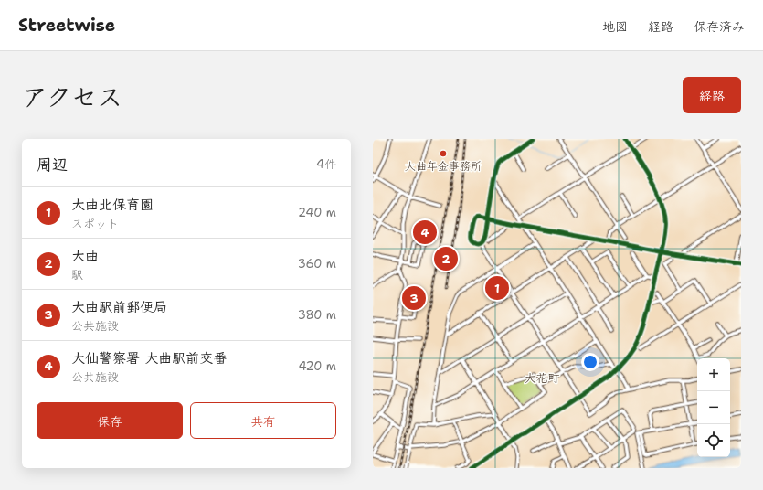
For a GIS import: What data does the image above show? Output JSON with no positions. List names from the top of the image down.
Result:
{
  "districts": ["大花町"],
  "places": ["大曲年金事務所"],
  "page": {
    "header": "Streetwise",
    "nav": ["地図", "経路", "保存済み"],
    "title": "アクセス",
    "buttons": [
      "経路",
      ["保存", "共有"]
    ],
    "heading": ["周辺", "4件"],
    "list": [
      {
        "mark": "1",
        "name": "大曲北保育園",
        "note": "スポット",
        "value": "240 m"
      },
      {
        "mark": "2",
        "name": "大曲",
        "note": "駅",
        "value": "360 m"
      },
      {
        "mark": "3",
        "name": "大曲駅前郵便局",
        "note": "公共施設",
        "value": "380 m"
      },
      {
        "mark": "4",
        "name": "大仙警察署 大曲駅前交番",
        "note": "公共施設",
        "value": "420 m"
      }
    ],
    "pins": [
      "4",
      "2",
      "1",
      "3"
    ],
    "map_buttons": ["+", "−"]
  }
}
